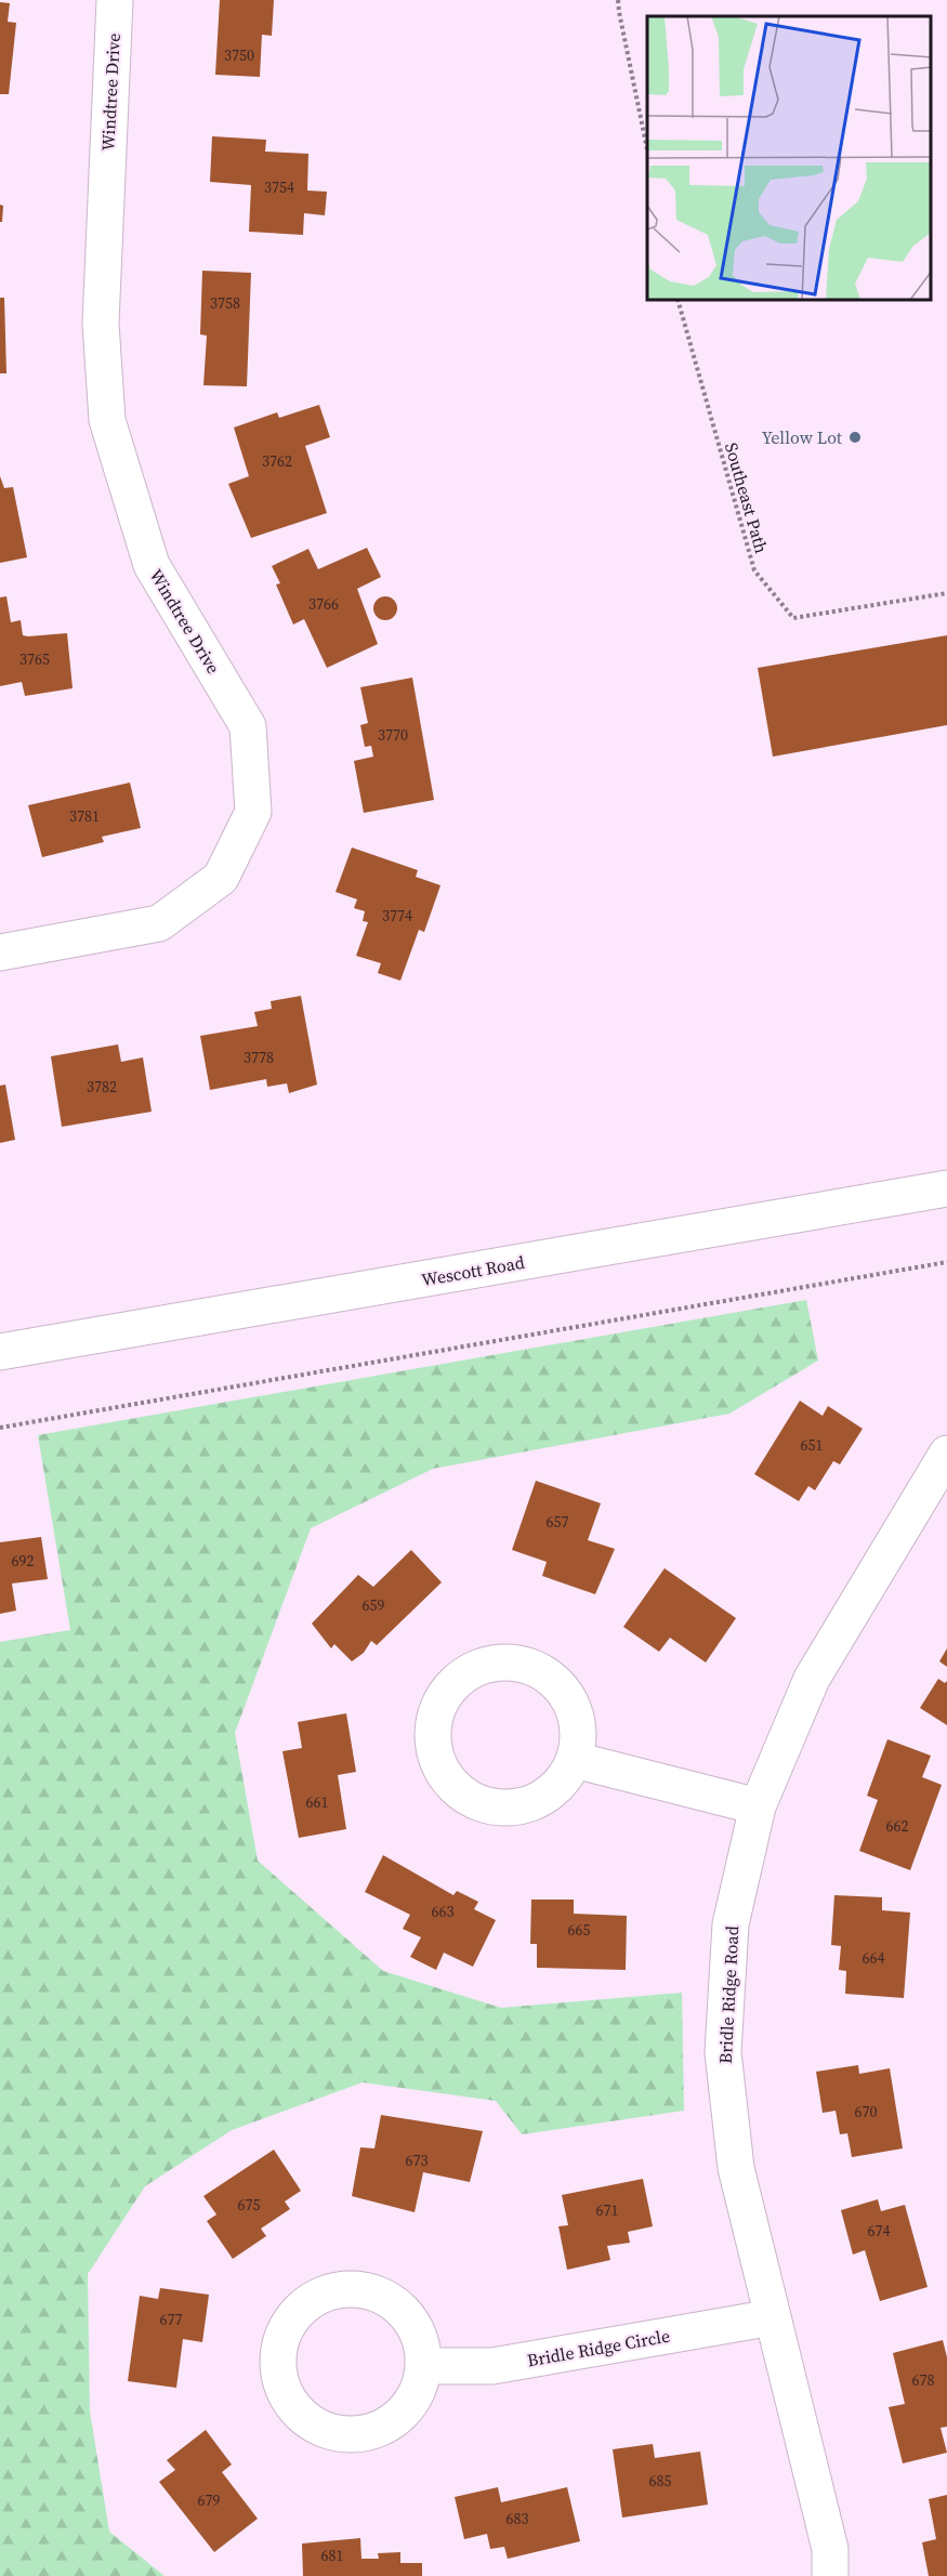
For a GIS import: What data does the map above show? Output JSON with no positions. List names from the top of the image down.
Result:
{
  "streets": {
    "street": [
      "Windtree Drive",
      "Wescott Road",
      "Bridle Ridge Road",
      "Bridle Ridge Circle"
    ],
    "path": ["Southeast Path"]
  },
  "crossings": [
    ["Bridle Ridge Road", "Bridle Ridge Circle"]
  ],
  "places": ["Yellow Lot"],
  "house_numbers": [
    "3750",
    "3754",
    "3758",
    "3762",
    "3766",
    "3765",
    "3770",
    "3781",
    "3774",
    "3778",
    "3782",
    "651",
    "657",
    "692",
    "659",
    "661",
    "662",
    "663",
    "665",
    "664",
    "670",
    "673",
    "675",
    "671",
    "674",
    "677",
    "678",
    "685",
    "679",
    "683",
    "681"
  ]
}
